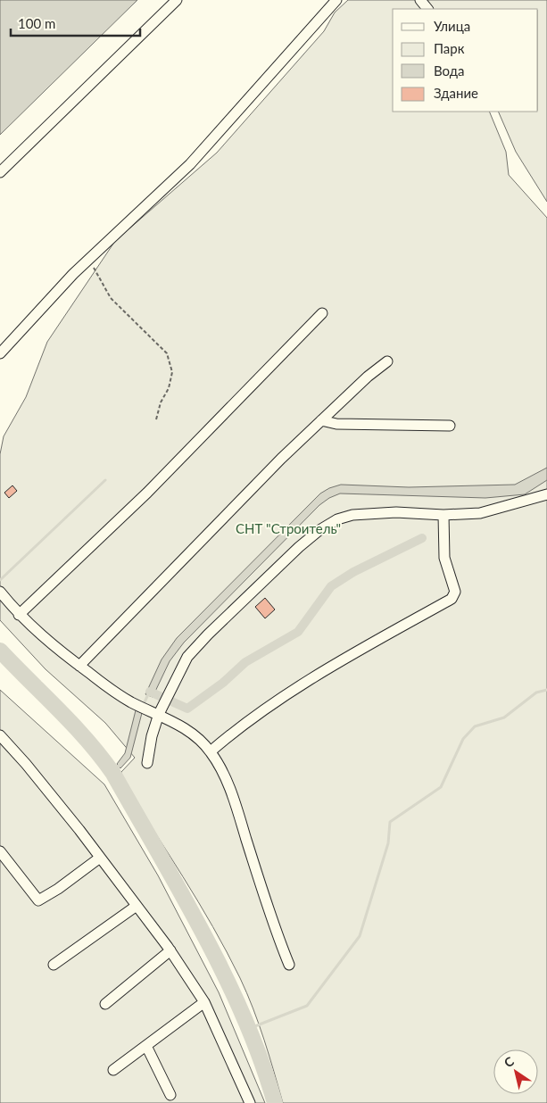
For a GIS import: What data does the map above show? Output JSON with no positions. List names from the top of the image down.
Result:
{
  "parks": ["СНТ \"Строитель\""],
  "legend": [
    "Улица",
    "Парк",
    "Вода",
    "Здание"
  ],
  "scale_bar": "100 m",
  "north": "top left"
}
